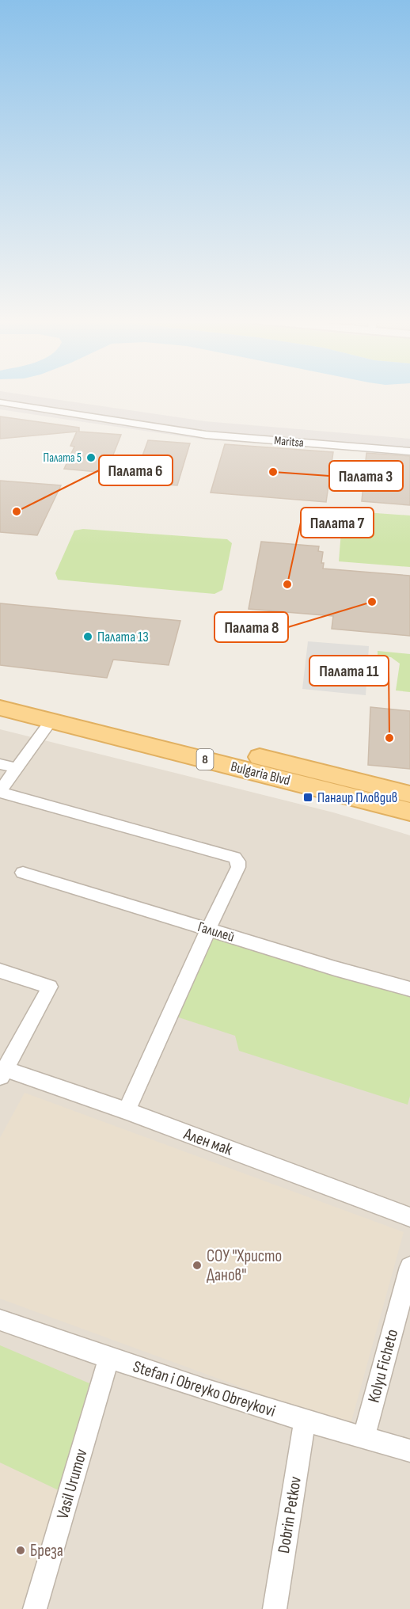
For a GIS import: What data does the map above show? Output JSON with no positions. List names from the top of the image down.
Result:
{
  "streets": {
    "main road": ["8", "Bulgaria Blvd"],
    "street": [
      "Maritsa",
      "Галилей",
      "Ален мак",
      "Kolyu Ficheto",
      "Stefan i Obreyko Obreykovi",
      "Vasil Urumov",
      "Dobrin Petkov"
    ]
  },
  "crossings": [
    ["Kolyu Ficheto", "Stefan i Obreyko Obreykovi"],
    ["Stefan i Obreyko Obreykovi", "Vasil Urumov"],
    ["Stefan i Obreyko Obreykovi", "Dobrin Petkov"]
  ],
  "places": {
    "other": [
      "Палата 5",
      "Палата 3",
      "Палата 6",
      "Палата 7",
      "Палата 8",
      "Палата 13",
      "Палата 11",
      "СОУ \"Христо Данов\"",
      "Бреза"
    ],
    "transit": ["Панаир Пловдив"]
  }
}
